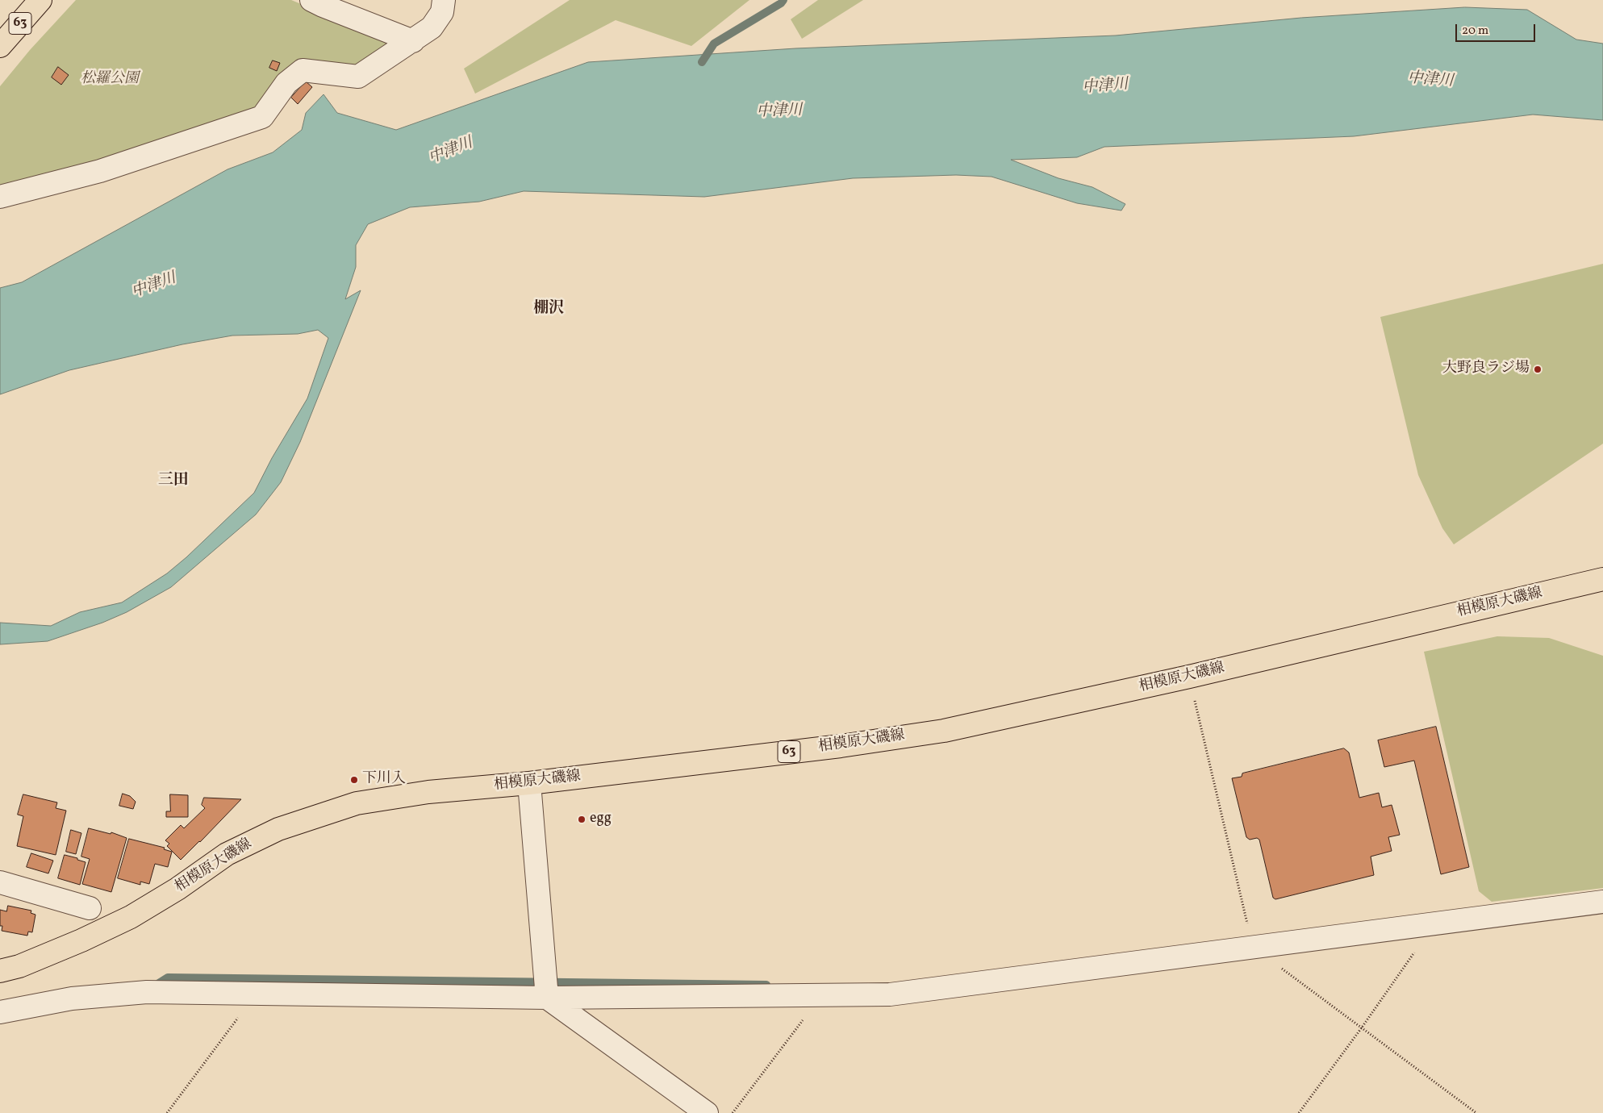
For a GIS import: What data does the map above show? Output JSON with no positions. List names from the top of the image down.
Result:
{
  "streets": {
    "main road": ["63", "相模原大磯線"]
  },
  "districts": ["棚沢", "三田"],
  "water": ["中津川"],
  "parks": ["松羅公園"],
  "places": ["大野良ラジ場", "下川入", "egg"],
  "scale_bar": "20 m"
}
